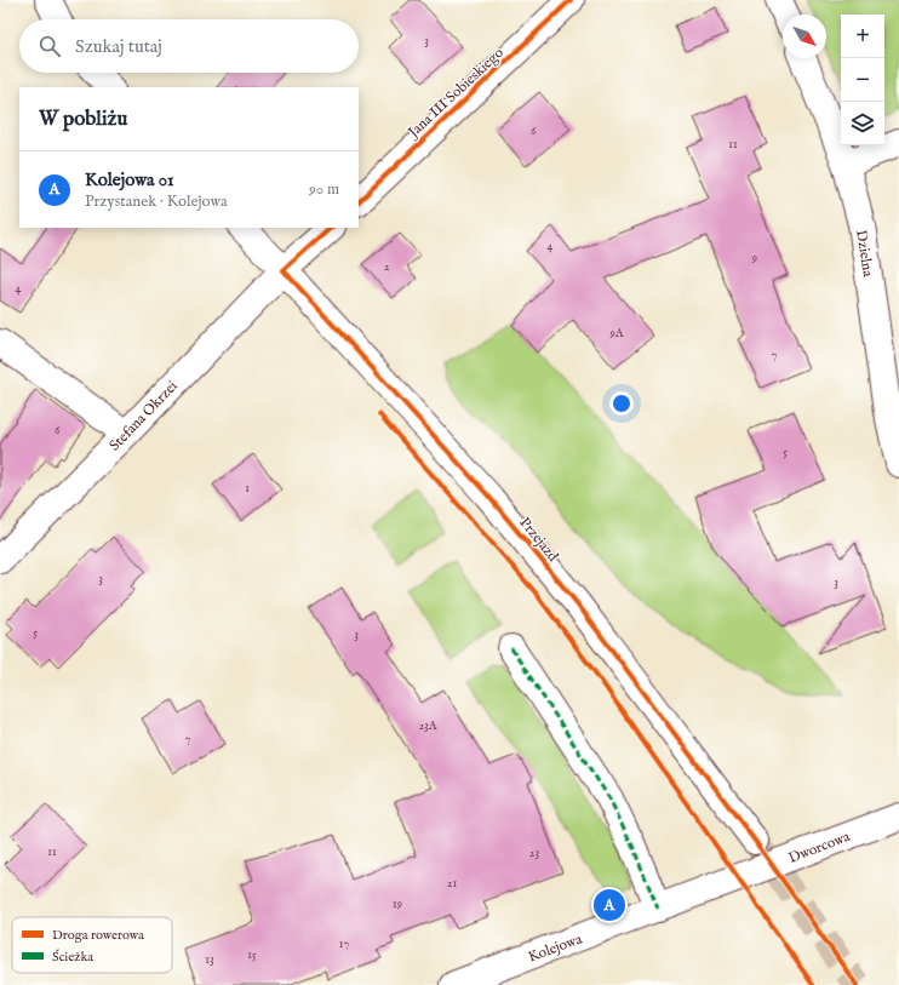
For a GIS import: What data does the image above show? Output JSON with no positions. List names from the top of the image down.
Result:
{
  "streets": {
    "street": [
      "Jana III Sobieskiego",
      "Dzielna",
      "Stefana Okrzei",
      "Przejazd",
      "Dworcowa",
      "Kolejowa"
    ]
  },
  "crossings": [
    ["Stefana Okrzei", "Przejazd"],
    ["Dworcowa", "Kolejowa"]
  ],
  "house_numbers": [
    "3",
    "6",
    "11",
    "4",
    "9",
    "2",
    "4",
    "9A",
    "7",
    "6",
    "5",
    "1",
    "3",
    "3",
    "5",
    "3",
    "23A",
    "7",
    "11",
    "23",
    "21",
    "19",
    "17",
    "15",
    "13"
  ],
  "legend": ["Droga rowerowa", "Ścieżka"],
  "north": "bottom right",
  "page": {
    "map_buttons": ["+", "−"],
    "search": "Szukaj tutaj",
    "heading": "W pobliżu",
    "list": [
      {
        "mark": "A",
        "name": "Kolejowa 01",
        "note": "Przystanek · Kolejowa",
        "value": "90 m"
      }
    ],
    "pins": "A"
  }
}
